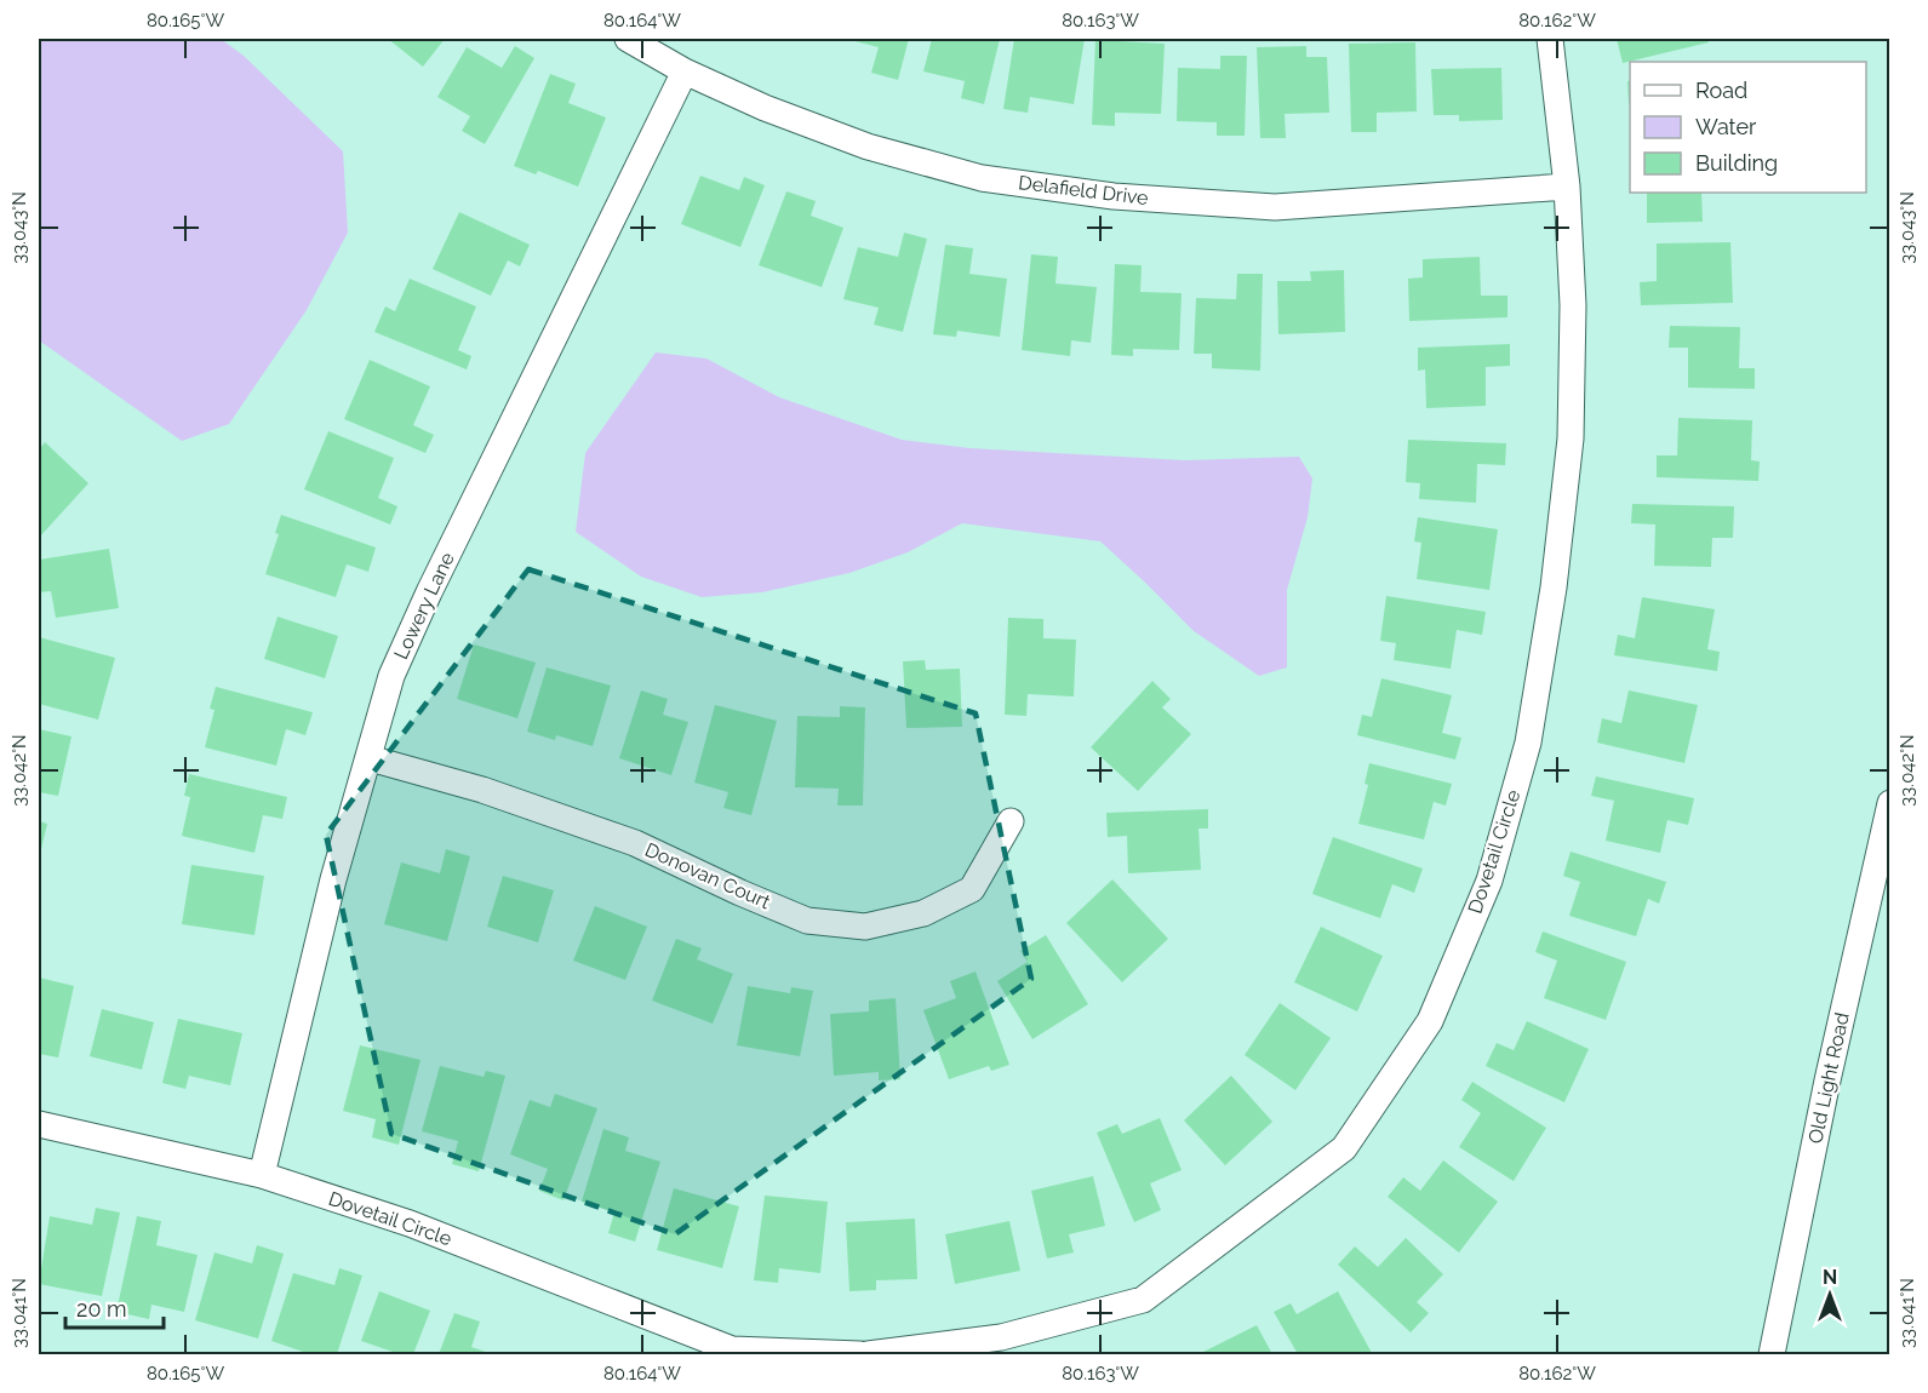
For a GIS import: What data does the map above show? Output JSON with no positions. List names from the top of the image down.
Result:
{
  "streets": {
    "street": [
      "Delafield Drive",
      "Lowery Lane",
      "Dovetail Circle",
      "Donovan Court",
      "Old Light Road"
    ]
  },
  "crossings": [
    ["Delafield Drive", "Lowery Lane"],
    ["Delafield Drive", "Dovetail Circle"],
    ["Lowery Lane", "Dovetail Circle"],
    ["Lowery Lane", "Donovan Court"]
  ],
  "legend": ["Road", "Water", "Building"],
  "scale_bar": "20 m",
  "north": "top",
  "coordinates": [
    "80.165°W",
    "80.164°W",
    "80.163°W",
    "80.162°W",
    "33.043°N",
    "33.042°N",
    "33.041°N"
  ]
}
